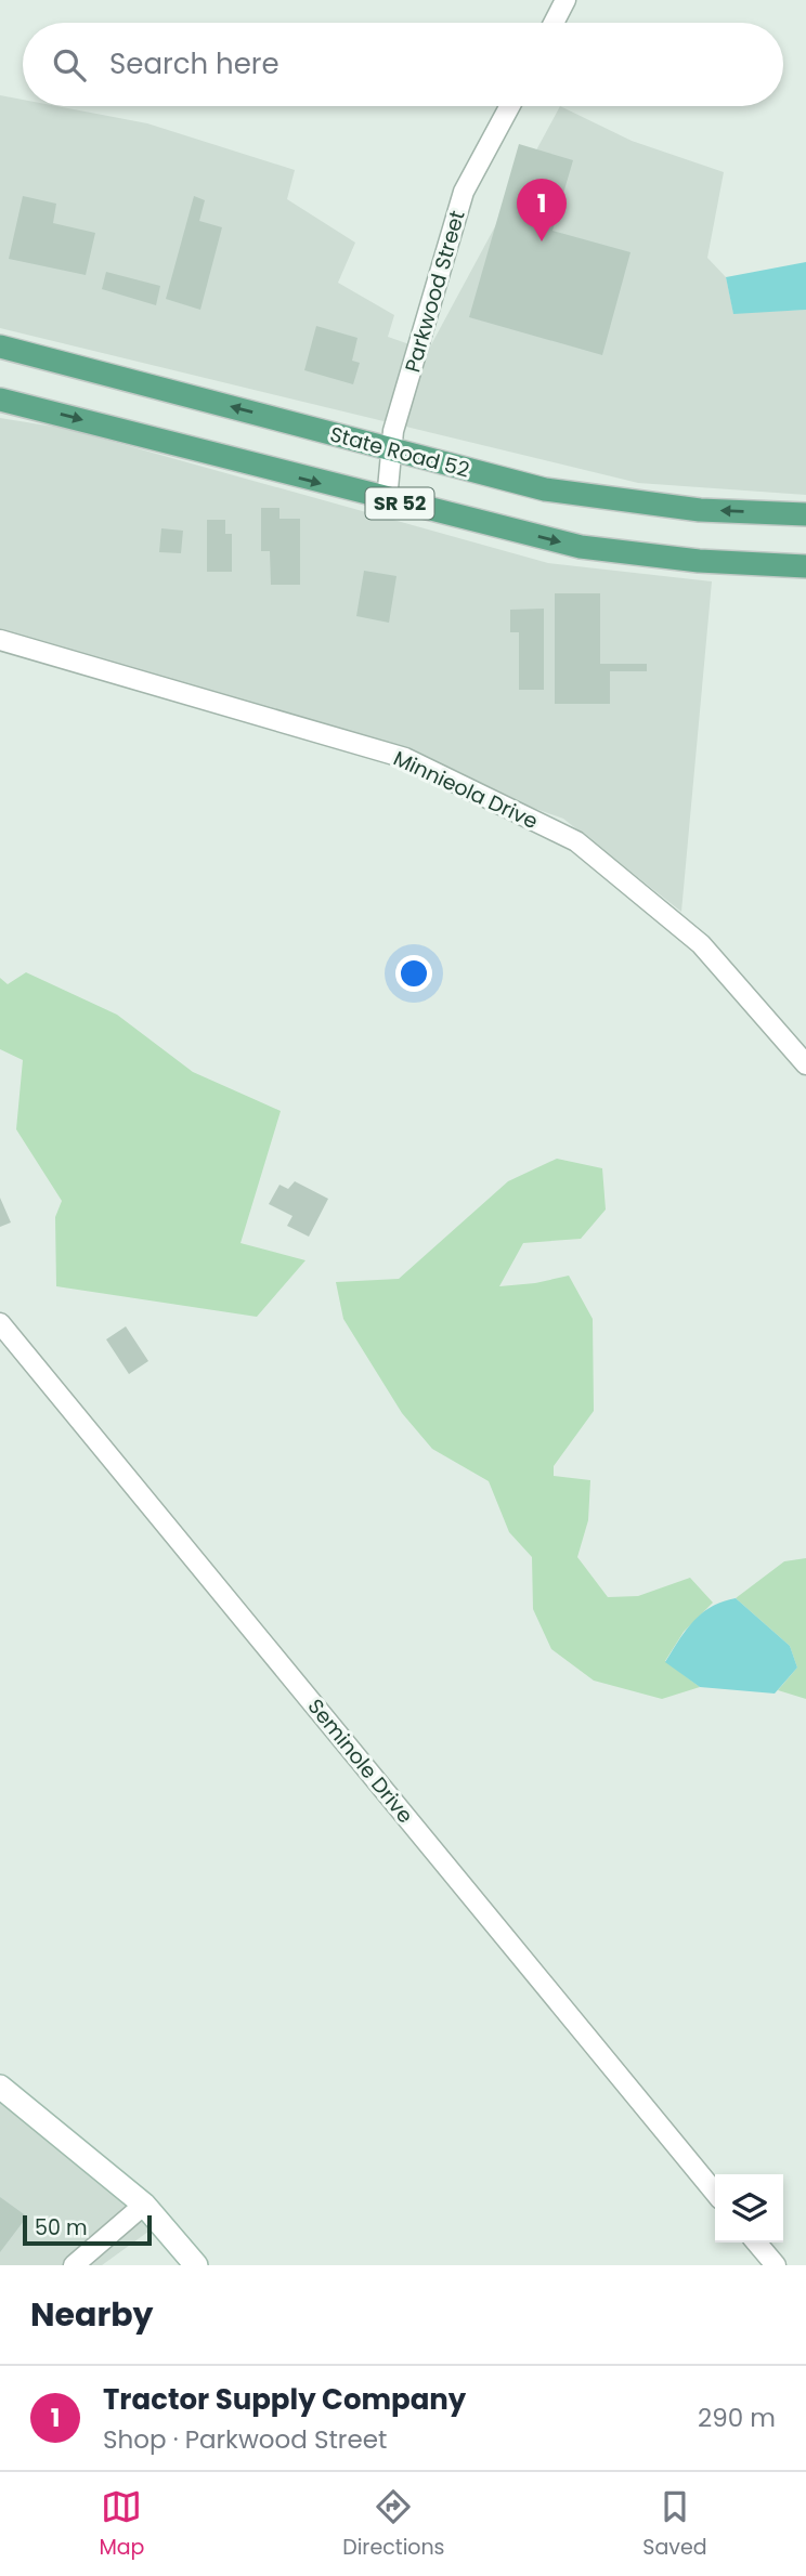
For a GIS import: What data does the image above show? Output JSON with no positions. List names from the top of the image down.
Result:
{
  "streets": {
    "main road": ["State Road 52", "SR 52"],
    "street": ["Parkwood Street", "Minnieola Drive", "Seminole Drive"]
  },
  "crossings": [
    ["Parkwood Street", "State Road 52"],
    ["Parkwood Street", "SR 52"]
  ],
  "scale_bar": "50 m",
  "page": {
    "search": "Search here",
    "pins": "1",
    "scale": "50 m",
    "heading": "Nearby",
    "list": [
      {
        "mark": "1",
        "name": "Tractor Supply Company",
        "note": "Shop · Parkwood Street",
        "value": "290 m"
      }
    ],
    "nav": ["Map", "Directions", "Saved"]
  }
}
